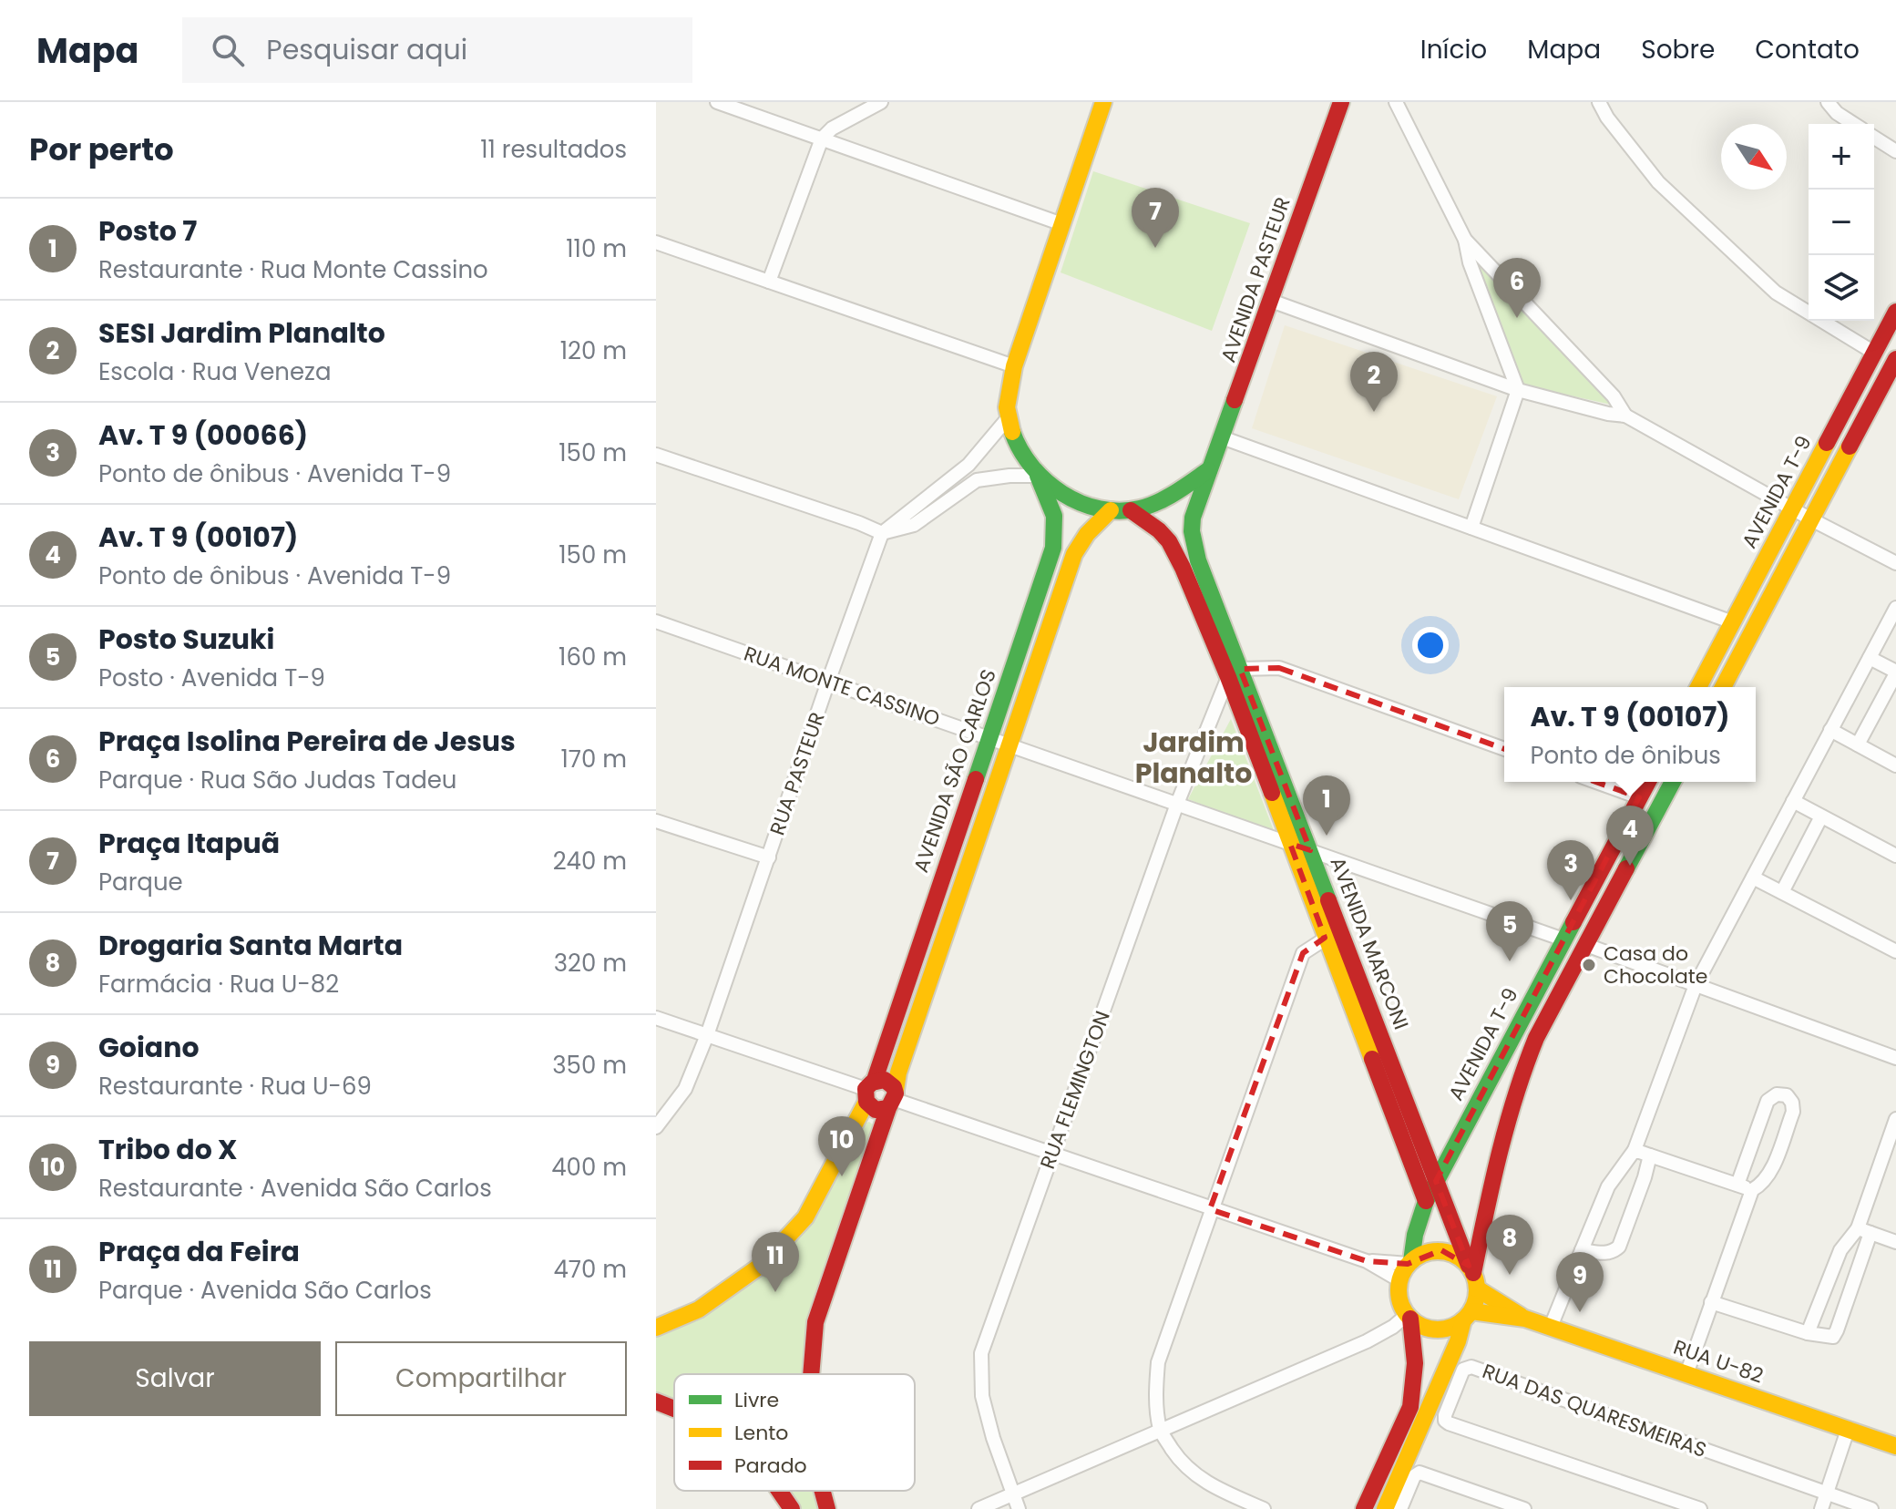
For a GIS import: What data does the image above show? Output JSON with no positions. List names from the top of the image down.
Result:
{
  "streets": {
    "main road": [
      "AVENIDA PASTEUR",
      "AVENIDA T-9",
      "AVENIDA SÃO CARLOS",
      "AVENIDA MARCONI",
      "RUA U-82"
    ],
    "street": [
      "RUA MONTE CASSINO",
      "RUA PASTEUR",
      "RUA FLEMINGTON",
      "RUA DAS QUARESMEIRAS"
    ]
  },
  "crossings": [
    ["AVENIDA PASTEUR", "AVENIDA MARCONI"],
    ["AVENIDA T-9", "RUA MONTE CASSINO"],
    ["AVENIDA T-9", "AVENIDA MARCONI"],
    ["AVENIDA T-9", "RUA U-82"],
    ["RUA MONTE CASSINO", "AVENIDA SÃO CARLOS"],
    ["RUA MONTE CASSINO", "RUA PASTEUR"],
    ["RUA MONTE CASSINO", "AVENIDA MARCONI"],
    ["RUA MONTE CASSINO", "RUA FLEMINGTON"],
    ["AVENIDA MARCONI", "RUA FLEMINGTON"],
    ["AVENIDA MARCONI", "RUA U-82"]
  ],
  "districts": ["Jardim Planalto"],
  "places": ["Casa do Chocolate"],
  "legend": ["Livre", "Lento", "Parado"],
  "north": "bottom right",
  "page": {
    "header": "Mapa",
    "search": "Pesquisar aqui",
    "nav": [
      "Início",
      "Mapa",
      "Sobre",
      "Contato"
    ],
    "heading": ["Por perto", "11 resultados"],
    "map_buttons": ["+", "−"],
    "pins": [
      "7",
      "6",
      "2",
      "1",
      "4",
      "3",
      "5",
      "10",
      "8",
      "11",
      "9"
    ],
    "list": [
      {
        "mark": "1",
        "name": "Posto 7",
        "note": "Restaurante · Rua Monte Cassino",
        "value": "110 m"
      },
      {
        "mark": "2",
        "name": "SESI Jardim Planalto",
        "note": "Escola · Rua Veneza",
        "value": "120 m"
      },
      {
        "mark": "3",
        "name": "Av. T 9 (00066)",
        "note": "Ponto de ônibus · Avenida T-9",
        "value": "150 m"
      },
      {
        "mark": "4",
        "name": "Av. T 9 (00107)",
        "note": "Ponto de ônibus · Avenida T-9",
        "value": "150 m"
      },
      {
        "mark": "5",
        "name": "Posto Suzuki",
        "note": "Posto · Avenida T-9",
        "value": "160 m"
      },
      {
        "mark": "6",
        "name": "Praça Isolina Pereira de Jesus",
        "note": "Parque · Rua São Judas Tadeu",
        "value": "170 m"
      },
      {
        "mark": "7",
        "name": "Praça Itapuã",
        "note": "Parque",
        "value": "240 m"
      },
      {
        "mark": "8",
        "name": "Drogaria Santa Marta",
        "note": "Farmácia · Rua U-82",
        "value": "320 m"
      },
      {
        "mark": "9",
        "name": "Goiano",
        "note": "Restaurante · Rua U-69",
        "value": "350 m"
      },
      {
        "mark": "10",
        "name": "Tribo do X",
        "note": "Restaurante · Avenida São Carlos",
        "value": "400 m"
      },
      {
        "mark": "11",
        "name": "Praça da Feira",
        "note": "Parque · Avenida São Carlos",
        "value": "470 m"
      }
    ],
    "popup": ["Av. T 9 (00107)", "Ponto de ônibus"],
    "buttons": ["Salvar", "Compartilhar"]
  }
}
